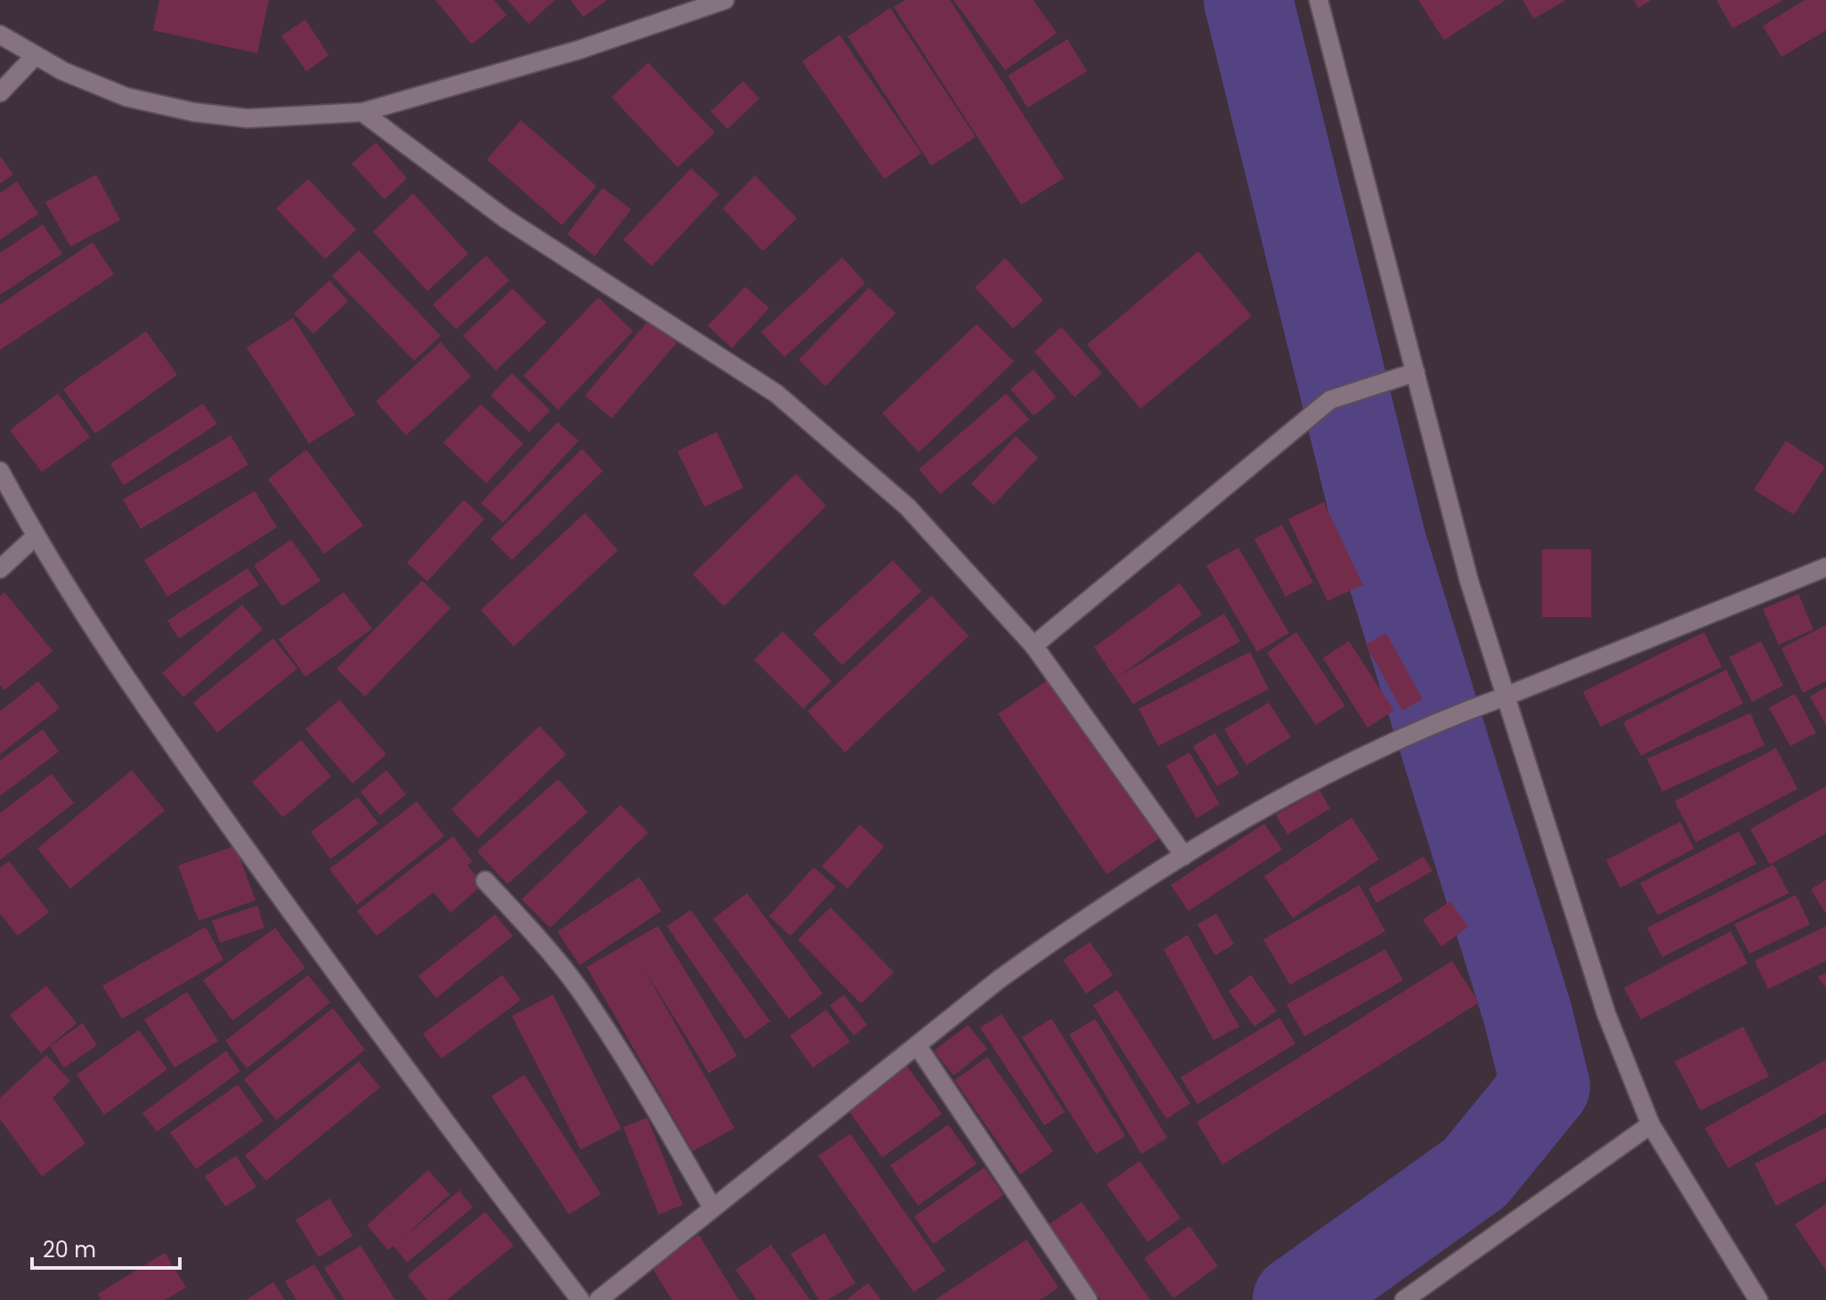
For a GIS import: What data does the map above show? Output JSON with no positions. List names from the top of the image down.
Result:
{
  "scale_bar": "20 m"
}
